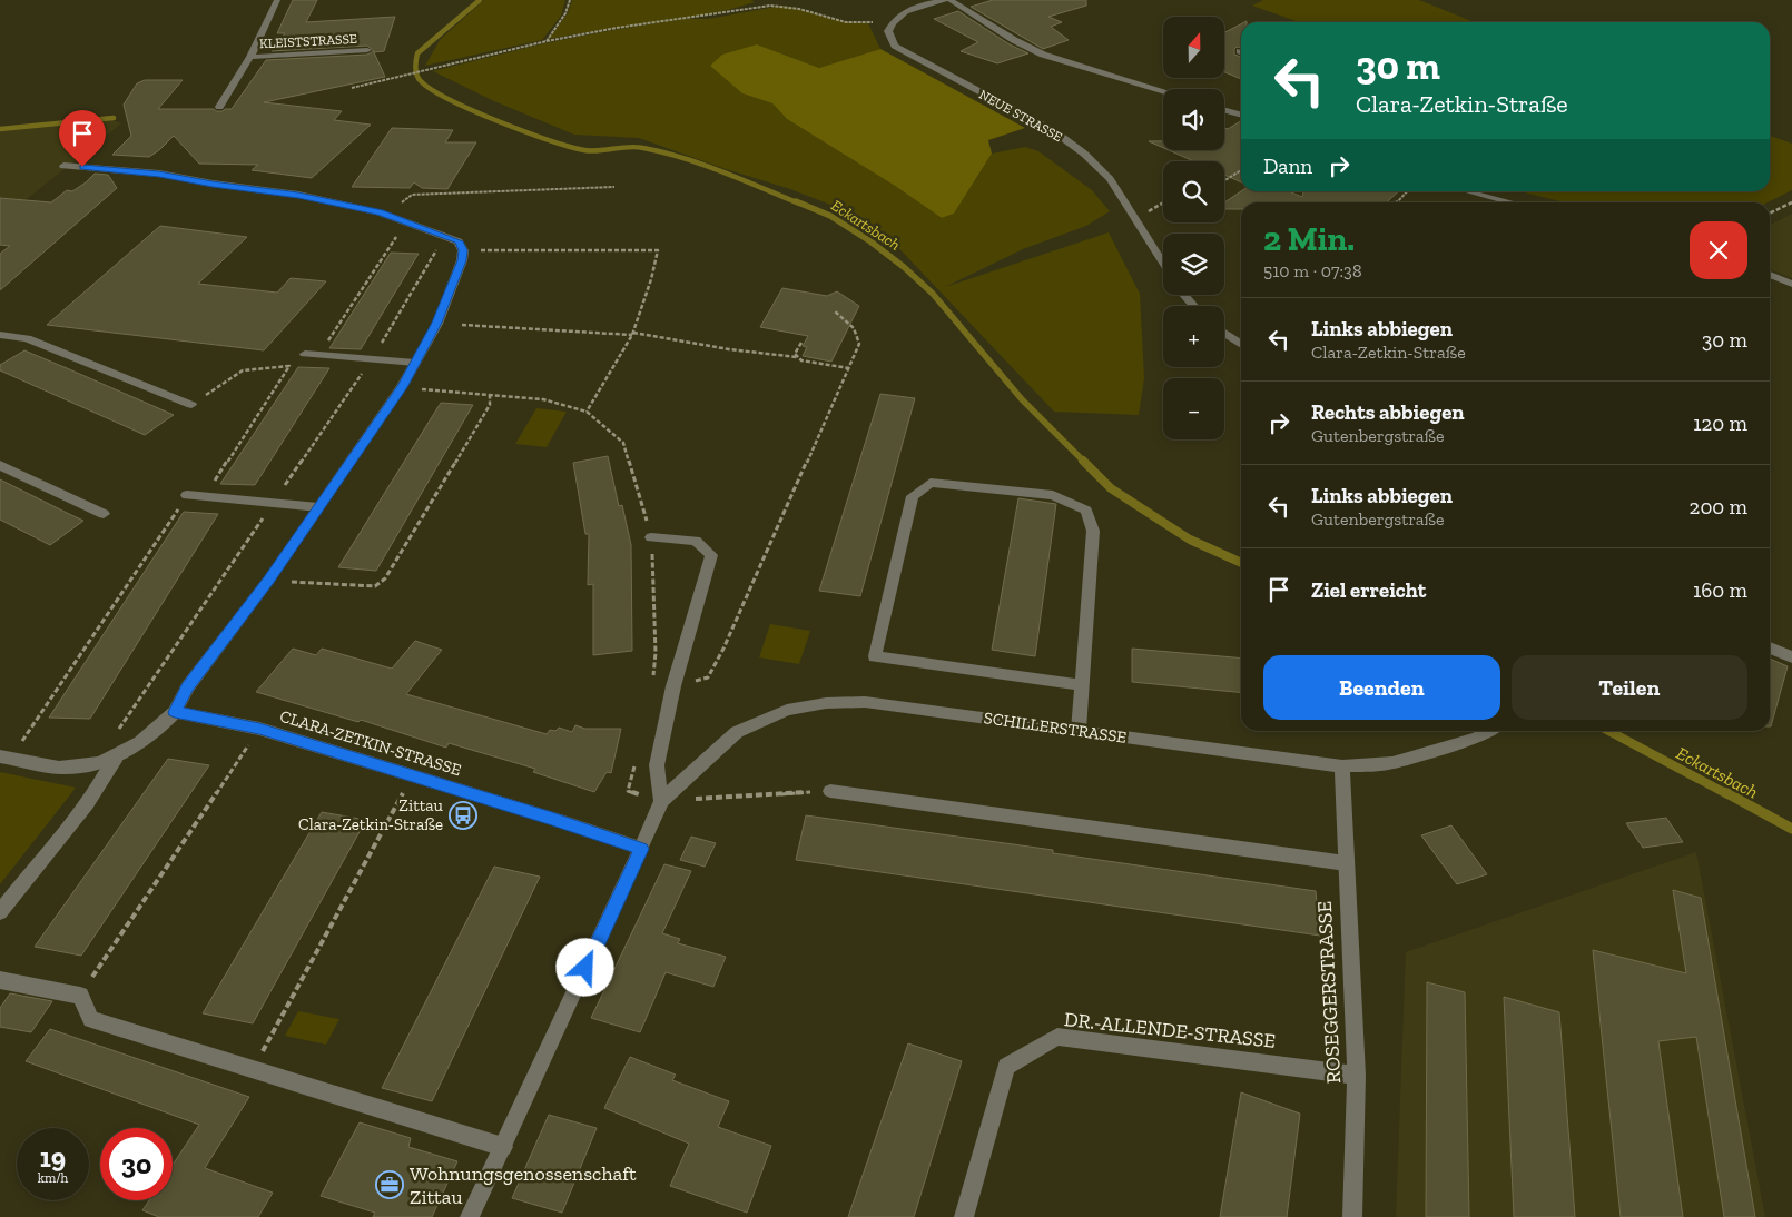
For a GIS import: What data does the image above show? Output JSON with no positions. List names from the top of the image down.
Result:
{
  "streets": {
    "street": [
      "KLEISTSTRASSE",
      "NEUE STRASSE",
      "SCHILLERSTRASSE",
      "CLARA-ZETKIN-STRASSE",
      "ROSEGGERSTRASSE",
      "DR.-ALLENDE-STRASSE"
    ]
  },
  "crossings": [
    ["SCHILLERSTRASSE", "CLARA-ZETKIN-STRASSE"],
    ["SCHILLERSTRASSE", "ROSEGGERSTRASSE"],
    ["ROSEGGERSTRASSE", "DR.-ALLENDE-STRASSE"]
  ],
  "water": ["Eckartsbach"],
  "places": {
    "bus stop": ["Zittau Clara-Zetkin-Straße"],
    "office": ["Wohnungsgenossenschaft Zittau"]
  },
  "north": "top",
  "page": {
    "map_buttons": ["+", "−"],
    "turn": ["30 m", "Clara-Zetkin-Straße"],
    "then": "Dann",
    "heading": ["2 Min.", "510 m · 07:38"],
    "list": [
      {
        "name": "Links abbiegen",
        "note": "Clara-Zetkin-Straße",
        "value": "30 m"
      },
      {
        "name": "Rechts abbiegen",
        "note": "Gutenbergstraße",
        "value": "120 m"
      },
      {
        "name": "Links abbiegen",
        "note": "Gutenbergstraße",
        "value": "200 m"
      },
      {
        "name": "Ziel erreicht",
        "value": "160 m"
      }
    ],
    "buttons": ["Beenden", "Teilen"],
    "speed": "19 km/h",
    "limit": "30"
  }
}
